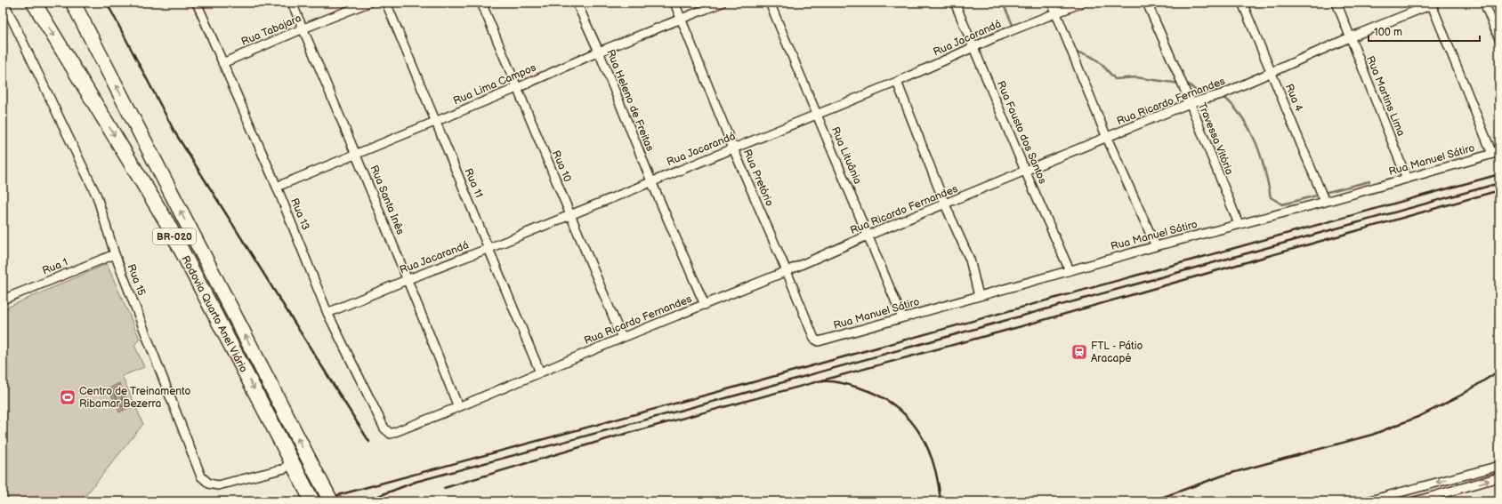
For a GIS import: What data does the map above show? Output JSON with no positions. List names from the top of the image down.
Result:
{
  "streets": {
    "highway": ["BR-020", "Rodovia Quarto Anel Viário"],
    "street": [
      "Rua Tabajara",
      "Rua Jacarandá",
      "Rua Lima Campos",
      "Rua Martins Lima",
      "Rua 4",
      "Rua Heleno de Freitas",
      "Rua Ricardo Fernandes",
      "Rua Fausto dos Santos",
      "Travessa Vitória",
      "Rua Lituânia",
      "Rua Manuel Sátiro",
      "Rua 10",
      "Rua Pretório",
      "Rua 11",
      "Rua Santa Inês",
      "Rua 13",
      "Rua 1",
      "Rua 15"
    ]
  },
  "crossings": [
    ["Rua Tabajara", "Rua Santa Inês"],
    ["Rua Tabajara", "Rua 13"],
    ["Rua Jacarandá", "Rua Heleno de Freitas"],
    ["Rua Jacarandá", "Rua Fausto dos Santos"],
    ["Rua Jacarandá", "Rua Lituânia"],
    ["Rua Jacarandá", "Rua 10"],
    ["Rua Jacarandá", "Rua Pretório"],
    ["Rua Jacarandá", "Rua 11"],
    ["Rua Jacarandá", "Rua Santa Inês"],
    ["Rua Jacarandá", "Rua 13"],
    ["Rua Lima Campos", "Rua Heleno de Freitas"],
    ["Rua Lima Campos", "Rua 10"],
    ["Rua Lima Campos", "Rua Pretório"],
    ["Rua Lima Campos", "Rua 11"],
    ["Rua Lima Campos", "Rua Santa Inês"],
    ["Rua Lima Campos", "Rua 13"],
    ["Rua Martins Lima", "Rua Ricardo Fernandes"],
    ["Rua Martins Lima", "Rua Manuel Sátiro"],
    ["Rua 4", "Rua Ricardo Fernandes"],
    ["Rua 4", "Rua Manuel Sátiro"],
    ["Rua Heleno de Freitas", "Rua Ricardo Fernandes"],
    ["Rua Ricardo Fernandes", "Rua Fausto dos Santos"],
    ["Rua Ricardo Fernandes", "Travessa Vitória"],
    ["Rua Ricardo Fernandes", "Rua Lituânia"],
    ["Rua Ricardo Fernandes", "Rua 10"],
    ["Rua Ricardo Fernandes", "Rua Pretório"],
    ["Rua Ricardo Fernandes", "Rua 11"],
    ["Rua Ricardo Fernandes", "Rua Santa Inês"],
    ["Rua Ricardo Fernandes", "Rua 13"],
    ["Rua Fausto dos Santos", "Rua Manuel Sátiro"],
    ["Travessa Vitória", "Rua Manuel Sátiro"],
    ["Rua Lituânia", "Rua Manuel Sátiro"],
    ["Rua Manuel Sátiro", "Rua Pretório"],
    ["Rua 1", "Rua 15"],
    ["Rua 15", "Rodovia Quarto Anel Viário"]
  ],
  "places": {
    "station": ["FTL - Pátio Aracapé"],
    "sports": ["Centro de Treinamento Ribamar Bezerra"]
  },
  "scale_bar": "100 m"
}
